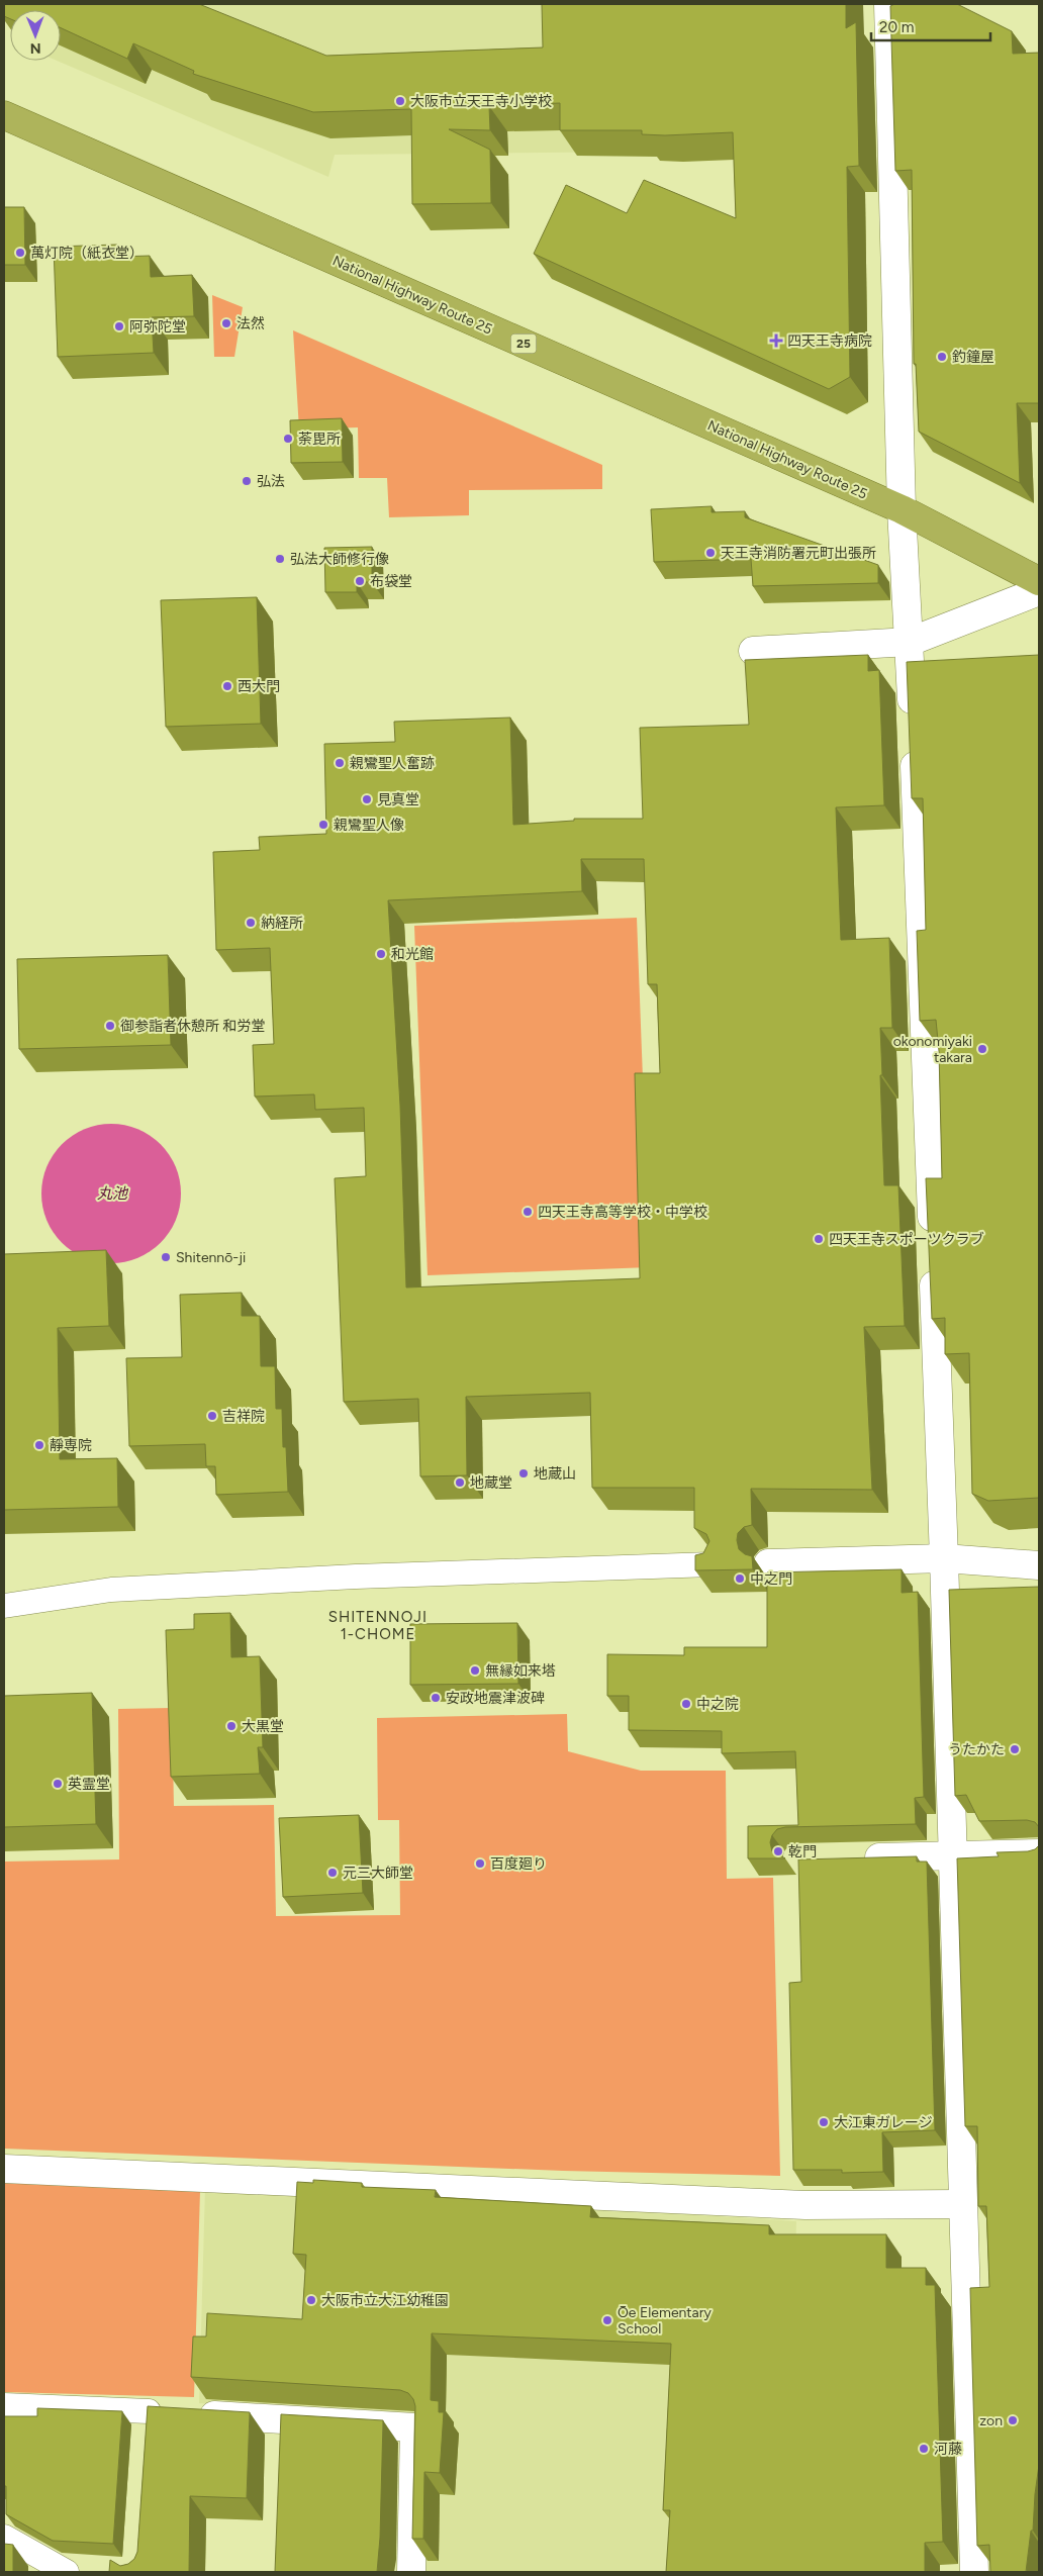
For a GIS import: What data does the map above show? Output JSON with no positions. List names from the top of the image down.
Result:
{
  "streets": {
    "highway": ["National Highway Route 25", "25"]
  },
  "districts": ["SHITENNOJI 1-CHOME"],
  "water": ["丸池"],
  "places": {
    "other": [
      "大阪市立天王寺小学校",
      "萬灯院（紙衣堂）",
      "法然",
      "阿弥陀堂",
      "釣鐘屋",
      "荼毘所",
      "弘法",
      "天王寺消防署元町出張所",
      "弘法大師修行像",
      "布袋堂",
      "西大門",
      "親鸞聖人奮跡",
      "見真堂",
      "親鸞聖人像",
      "納経所",
      "和光館",
      "御参詣者休憩所 和労堂",
      "okonomiyaki takara",
      "四天王寺高等学校・中学校",
      "四天王寺スポーツクラブ",
      "Shitennō-ji",
      "吉祥院",
      "靜専院",
      "地蔵山",
      "地蔵堂",
      "中之門",
      "無縁如来塔",
      "安政地震津波碑",
      "中之院",
      "大黒堂",
      "うたかた",
      "英霊堂",
      "乾門",
      "百度廻り",
      "元三大師堂",
      "大江東ガレージ",
      "大阪市立大江幼稚園",
      "Ōe Elementary School",
      "zon",
      "河藤"
    ],
    "health": ["四天王寺病院"]
  },
  "scale_bar": "20 m",
  "north": "bottom"
}
